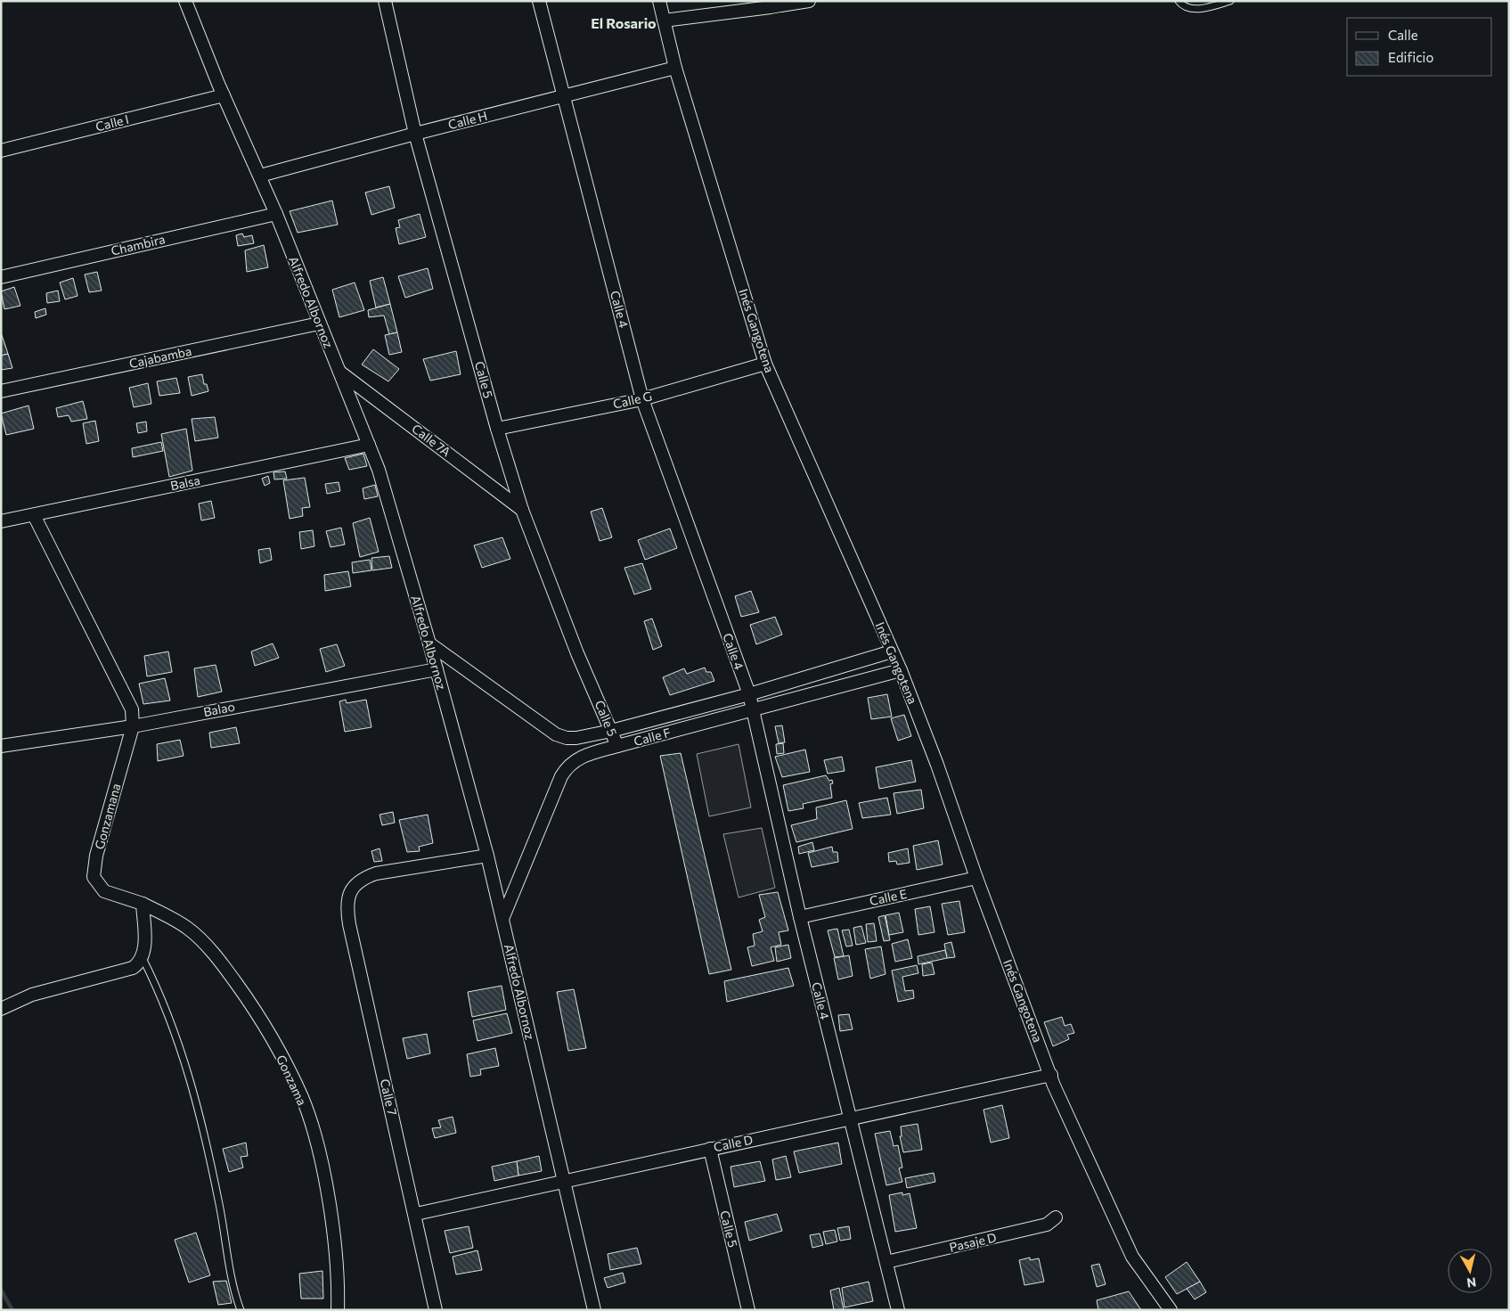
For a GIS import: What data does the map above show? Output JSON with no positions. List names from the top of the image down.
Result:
{
  "streets": {
    "street": [
      "Calle H",
      "Calle I",
      "Chambira",
      "Alfredo Albornoz",
      "Calle 4",
      "Inés Gangotena",
      "Cajabamba",
      "Calle 5",
      "Calle G",
      "Calle 7A",
      "Balsa",
      "Balao",
      "Calle F",
      "Gonzamana",
      "Calle E",
      "Gonzama",
      "Calle 7",
      "Calle D",
      "Pasaje D"
    ]
  },
  "crossings": [
    ["Calle H", "Alfredo Albornoz"],
    ["Calle H", "Calle 4"],
    ["Calle H", "Inés Gangotena"],
    ["Calle H", "Calle 5"],
    ["Calle I", "Alfredo Albornoz"],
    ["Chambira", "Alfredo Albornoz"],
    ["Alfredo Albornoz", "Cajabamba"],
    ["Alfredo Albornoz", "Calle 7A"],
    ["Alfredo Albornoz", "Balsa"],
    ["Alfredo Albornoz", "Balao"],
    ["Alfredo Albornoz", "Calle F"],
    ["Alfredo Albornoz", "Calle 7"],
    ["Alfredo Albornoz", "Calle D"],
    ["Calle 4", "Calle G"],
    ["Calle 4", "Calle F"],
    ["Calle 4", "Calle E"],
    ["Calle 4", "Calle D"],
    ["Calle 4", "Pasaje D"],
    ["Inés Gangotena", "Calle G"],
    ["Inés Gangotena", "Calle F"],
    ["Inés Gangotena", "Calle E"],
    ["Inés Gangotena", "Calle D"],
    ["Calle 5", "Calle G"],
    ["Calle 5", "Calle 7A"],
    ["Calle 5", "Calle F"],
    ["Calle 5", "Calle D"],
    ["Balsa", "Gonzamana"],
    ["Balao", "Gonzamana"],
    ["Gonzamana", "Gonzama"],
    ["Calle 7", "Calle D"]
  ],
  "districts": ["El Rosario"],
  "legend": ["Calle", "Edificio"],
  "north": "bottom"
}
